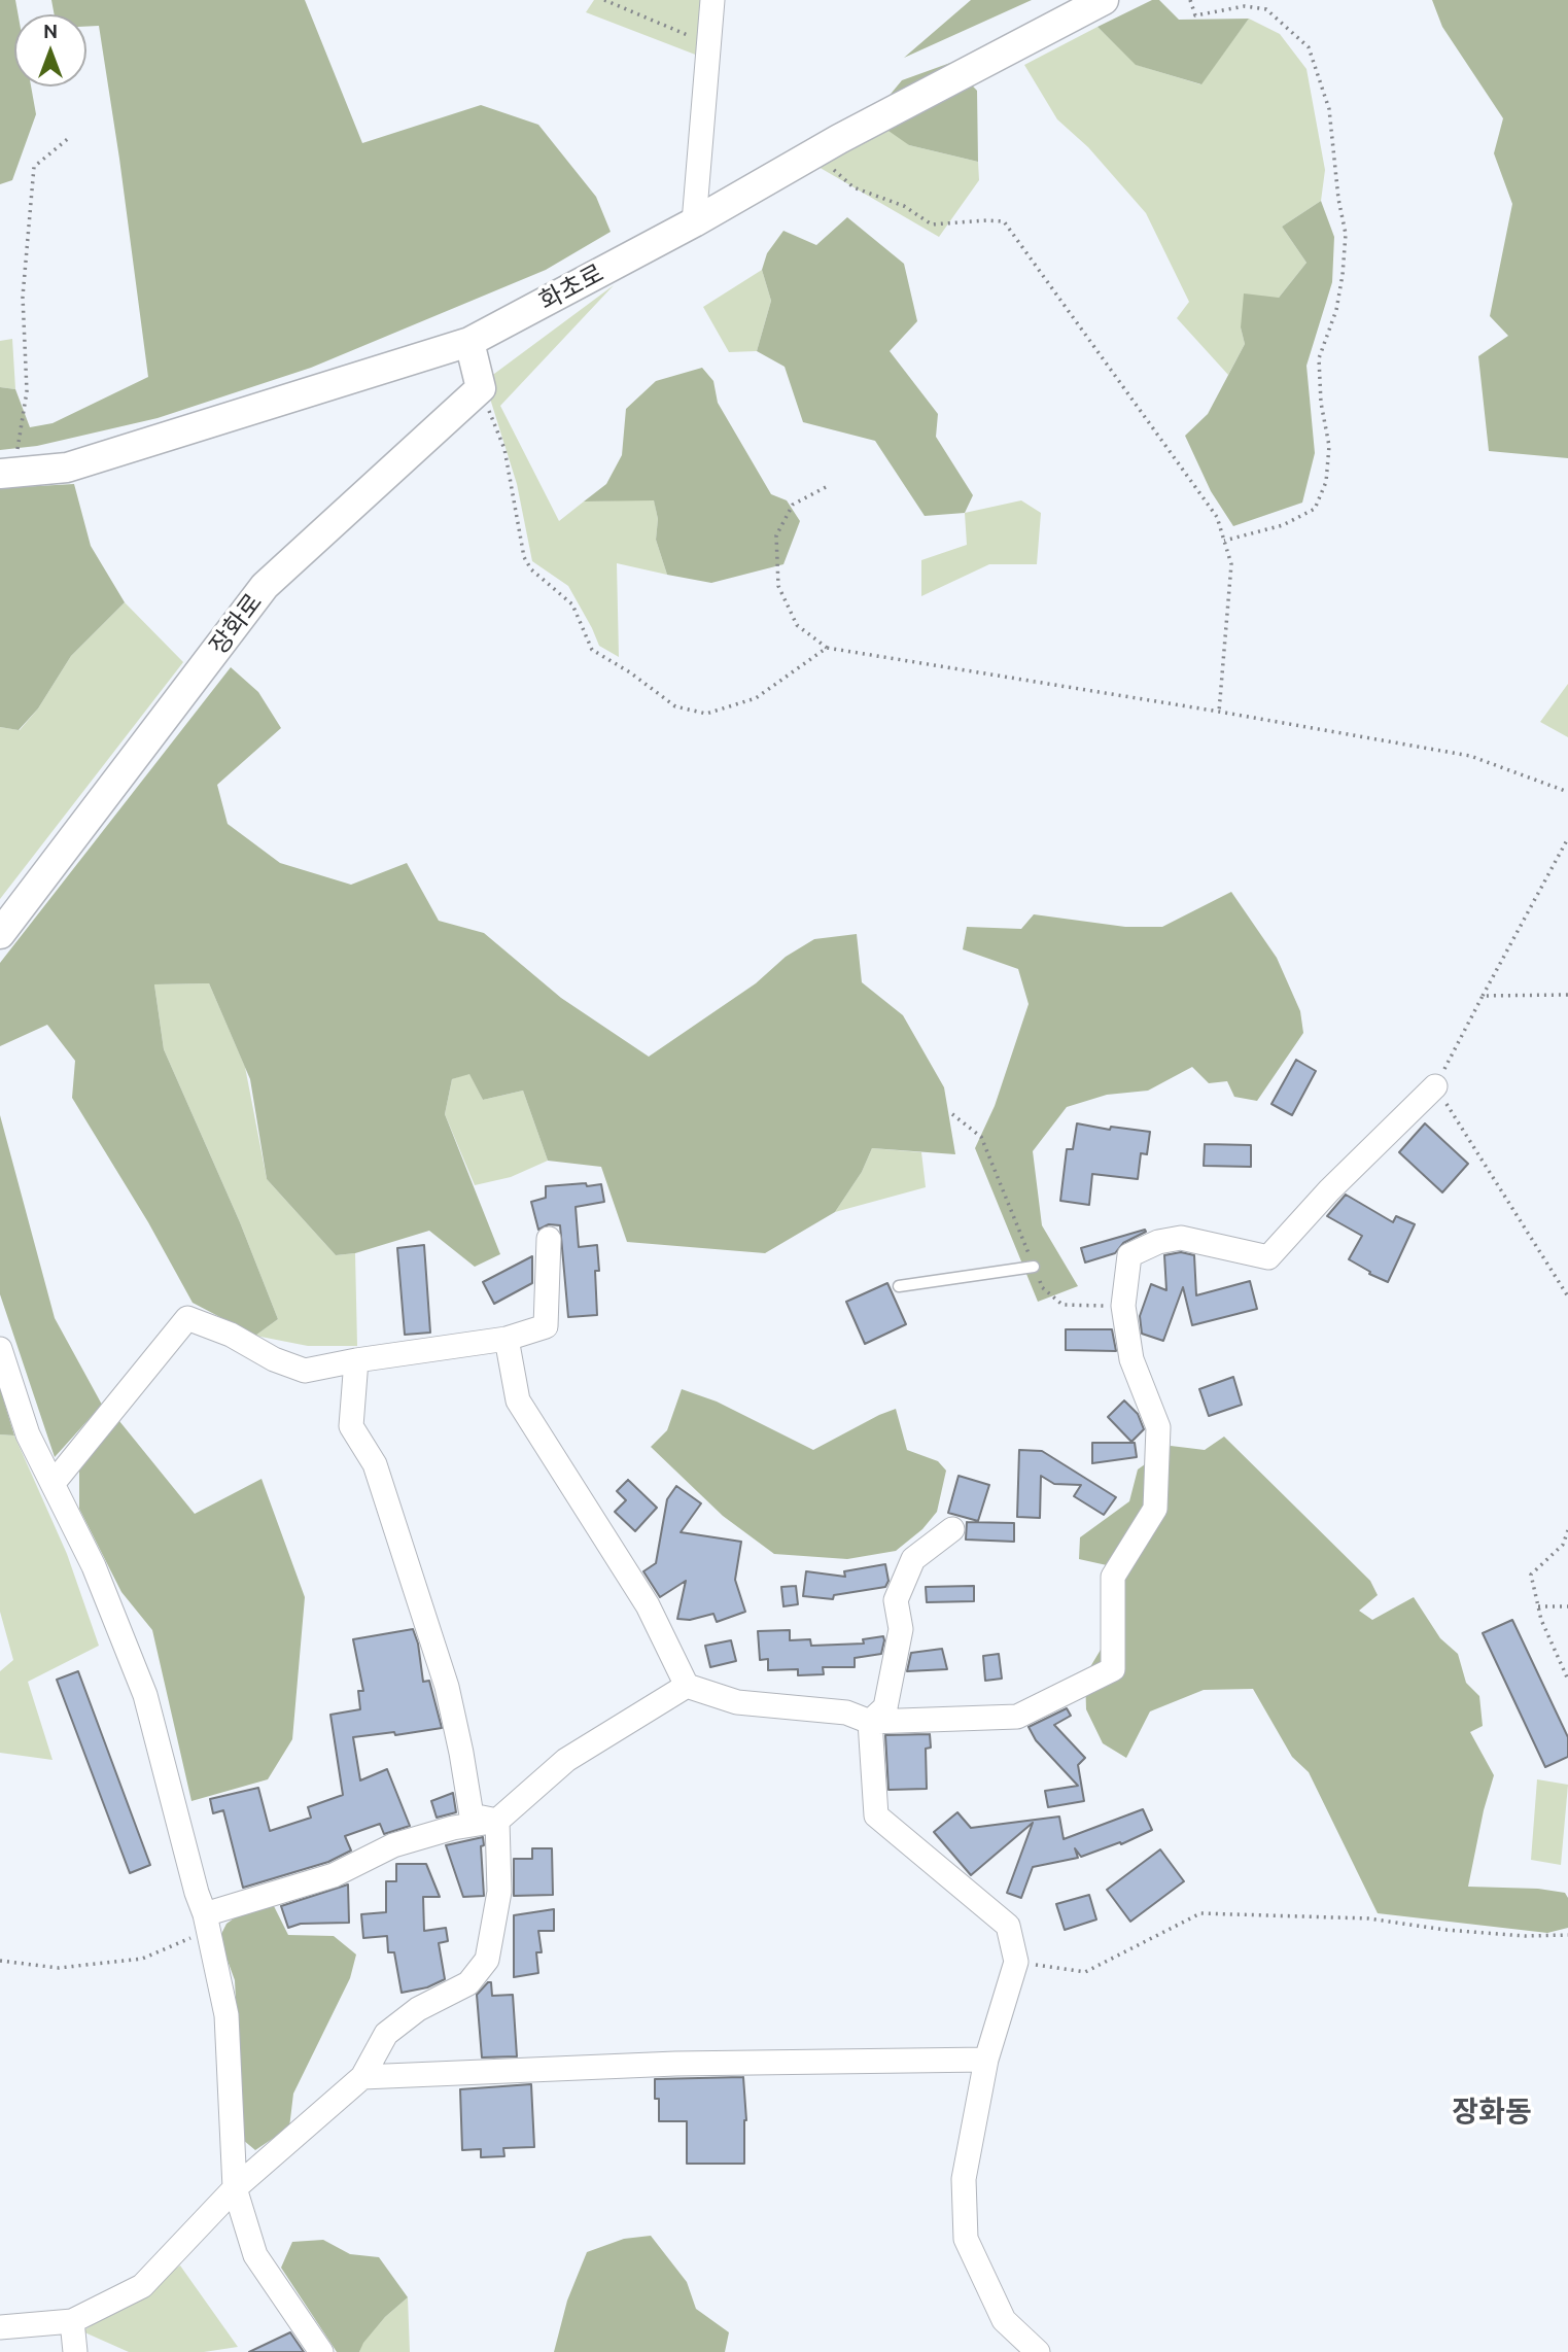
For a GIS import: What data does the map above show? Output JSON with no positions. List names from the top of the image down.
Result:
{
  "streets": {
    "street": ["화초로", "장화로"]
  },
  "districts": ["장화동"],
  "north": "top"
}
